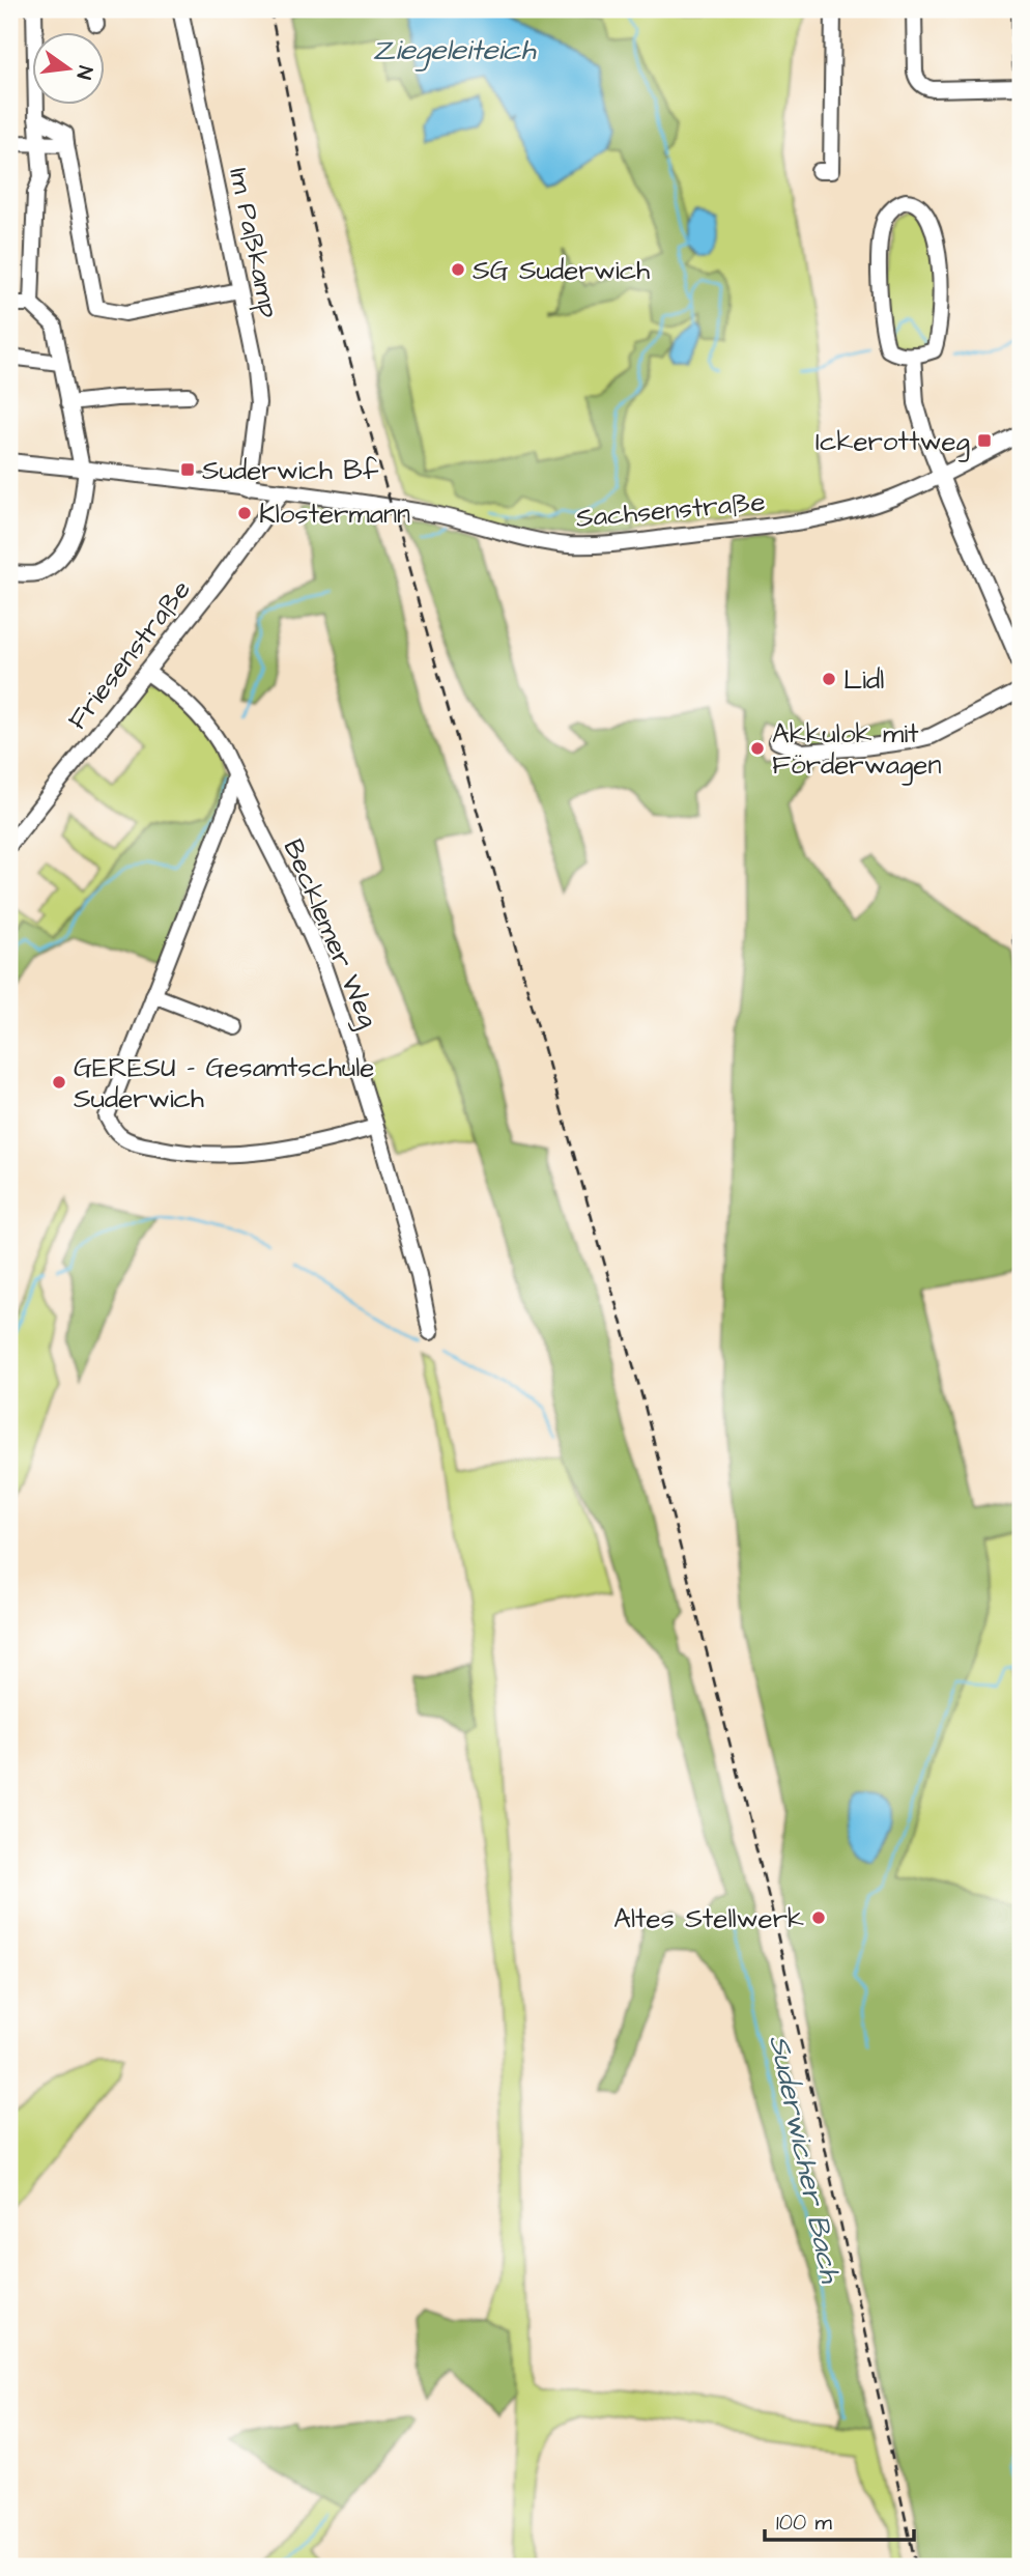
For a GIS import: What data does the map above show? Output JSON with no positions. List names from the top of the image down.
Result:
{
  "streets": {
    "street": [
      "Im Paßkamp",
      "Sachsenstraße",
      "Friesenstraße",
      "Becklemer Weg"
    ]
  },
  "crossings": [
    ["Im Paßkamp", "Sachsenstraße"],
    ["Sachsenstraße", "Friesenstraße"],
    ["Friesenstraße", "Becklemer Weg"]
  ],
  "water": ["Ziegeleiteich", "Suderwicher Bach"],
  "places": {
    "other": [
      "SG Suderwich",
      "Klostermann",
      "Lidl",
      "Akkulok mit Förderwagen",
      "GERESU - Gesamtschule Suderwich",
      "Altes Stellwerk"
    ],
    "transit": ["Ickerottweg", "Suderwich Bf"]
  },
  "scale_bar": "100 m",
  "north": "right"
}
